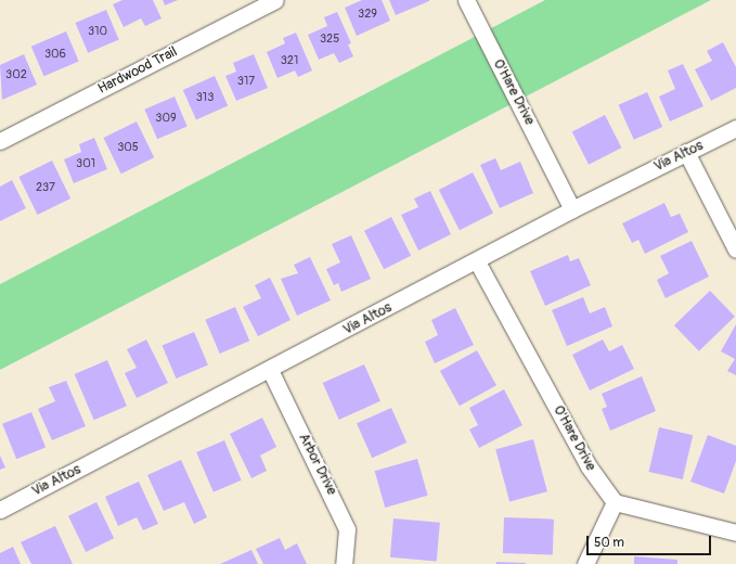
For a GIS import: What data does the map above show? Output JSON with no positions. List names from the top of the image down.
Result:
{
  "streets": {
    "street": [
      "Hardwood Trail",
      "O'Hare Drive",
      "Via Altos",
      "Arbor Drive"
    ]
  },
  "crossings": [
    ["O'Hare Drive", "Via Altos"],
    ["Via Altos", "Arbor Drive"]
  ],
  "house_numbers": [
    "329",
    "310",
    "325",
    "306",
    "321",
    "302",
    "317",
    "313",
    "309",
    "305",
    "301",
    "237"
  ],
  "scale_bar": "50 m"
}
